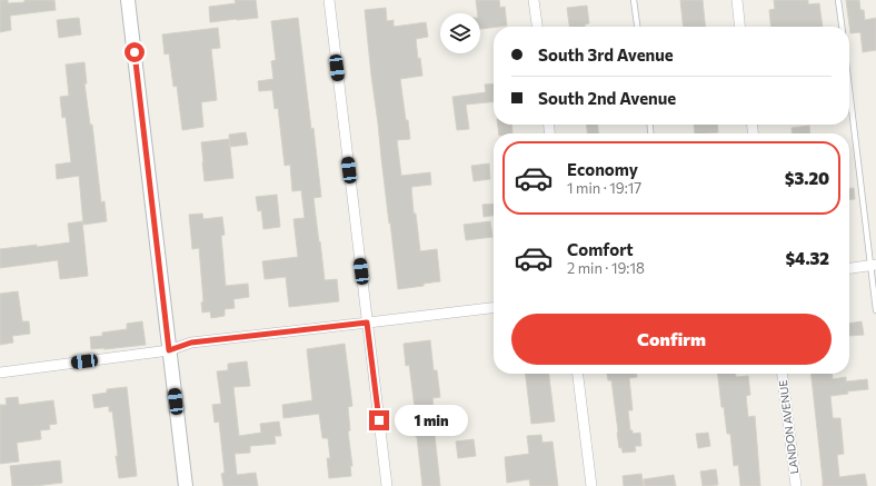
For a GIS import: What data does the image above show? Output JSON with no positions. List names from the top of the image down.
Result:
{
  "streets": {
    "street": ["LANDON AVENUE"]
  },
  "page": {
    "banner": ["South 3rd Avenue", "South 2nd Avenue"],
    "list": [
      {
        "name": "Economy",
        "note": "1 min · 19:17",
        "value": "$3.20"
      },
      {
        "name": "Comfort",
        "note": "2 min · 19:18",
        "value": "$4.32"
      }
    ],
    "buttons": "Confirm",
    "bubble": "1 min"
  }
}
